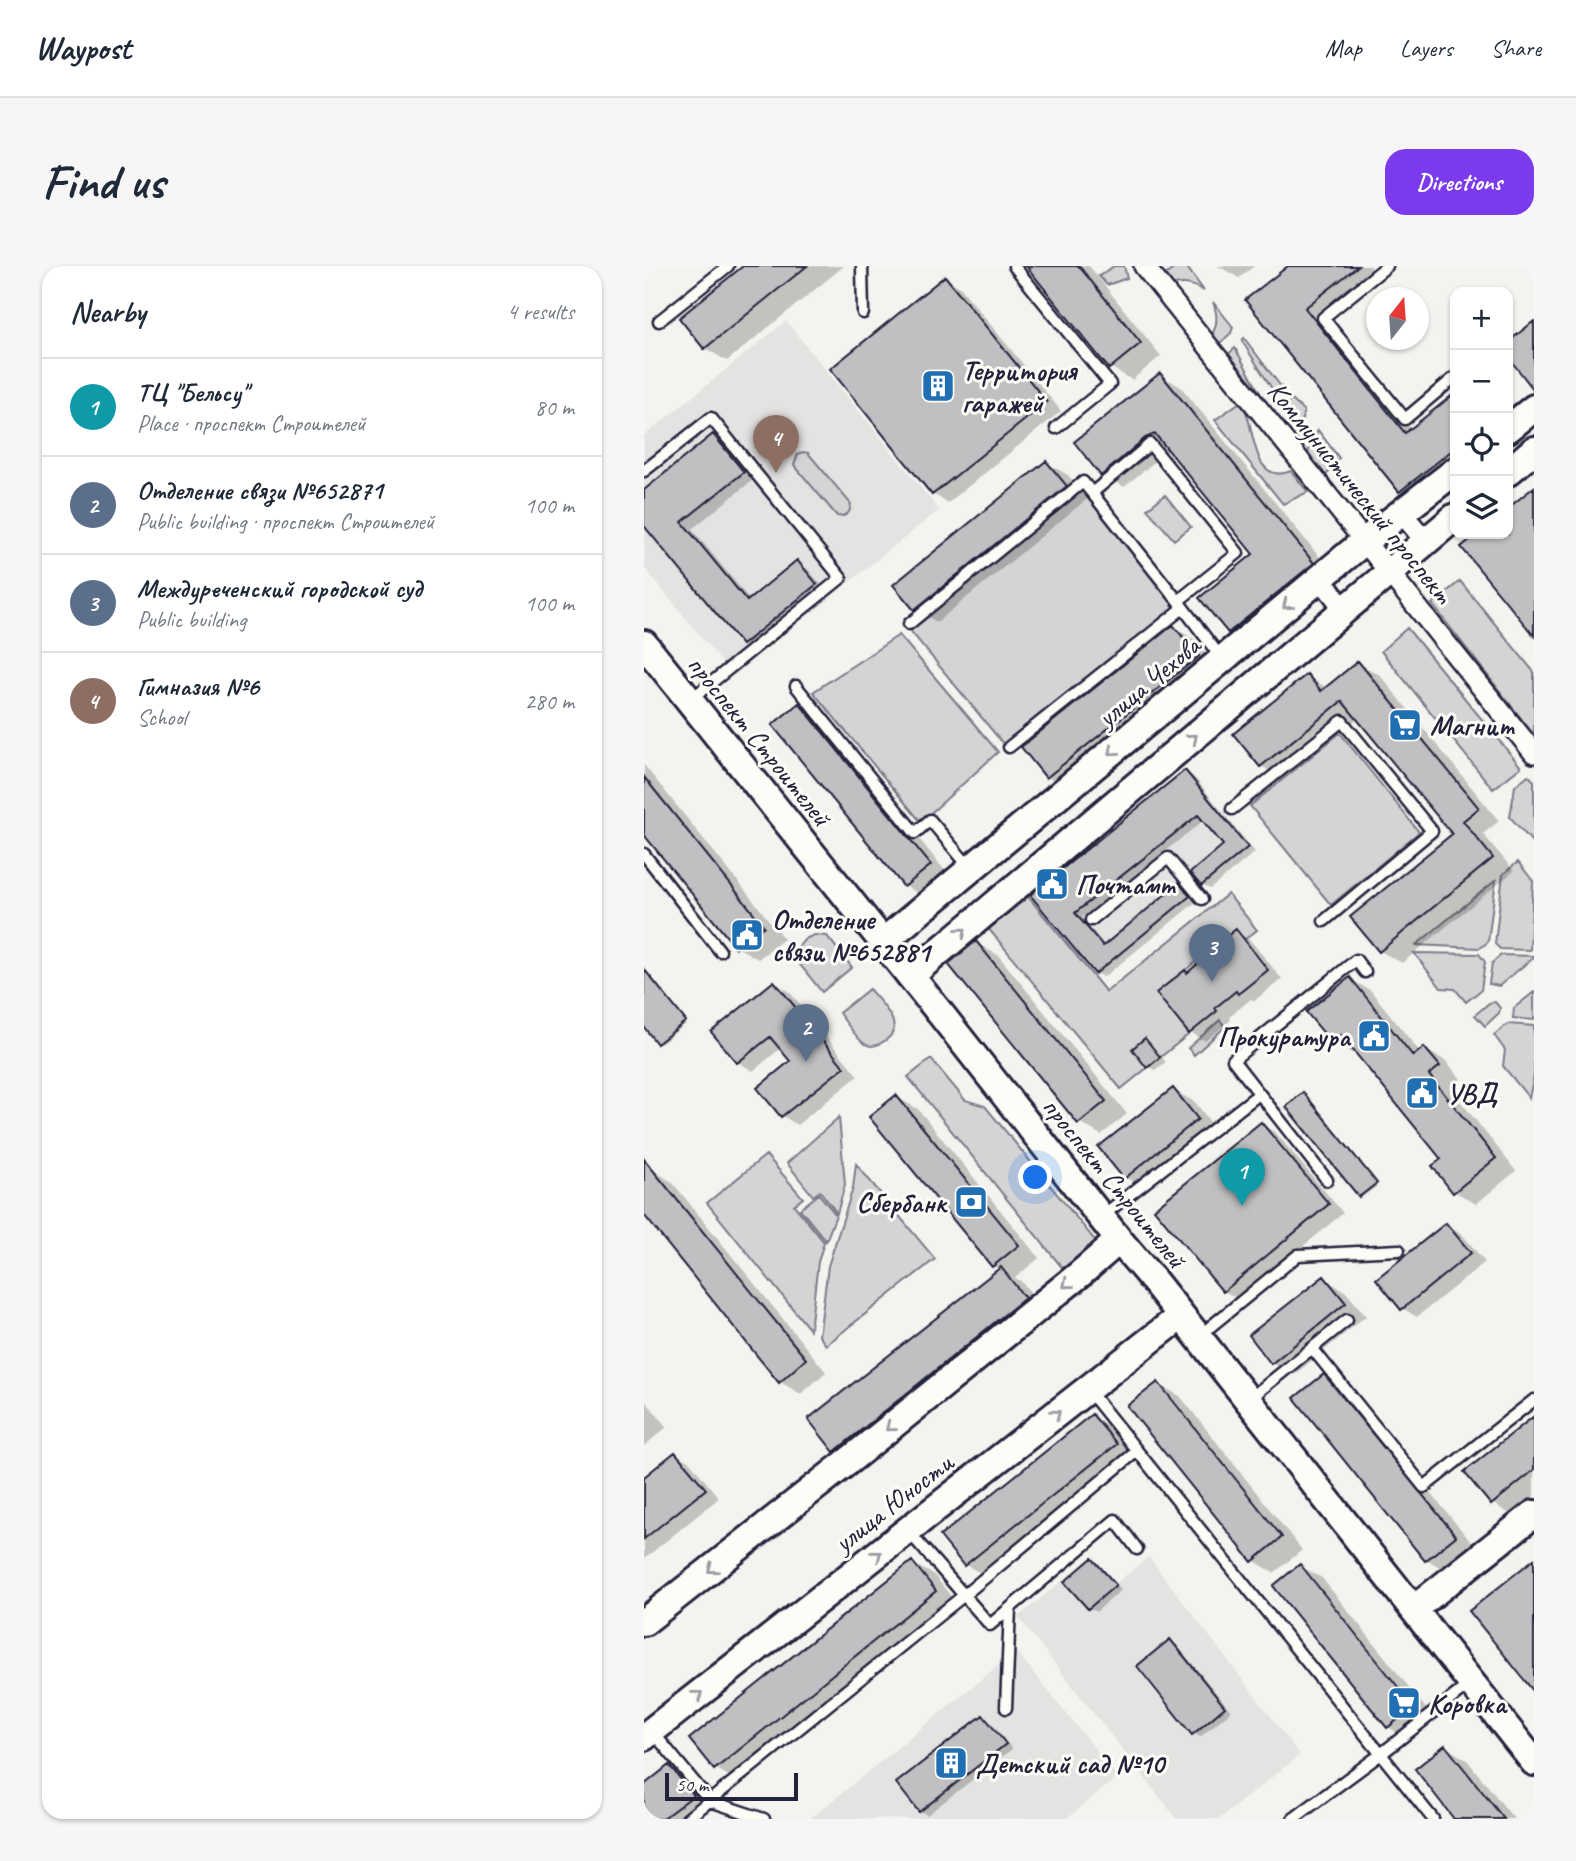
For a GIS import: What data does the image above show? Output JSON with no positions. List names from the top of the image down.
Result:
{
  "streets": {
    "street": [
      "Коммунистический проспект",
      "улица Чехова",
      "проспект Строителей",
      "улица Юности"
    ]
  },
  "crossings": [
    ["Коммунистический проспект", "улица Чехова"],
    ["улица Чехова", "проспект Строителей"],
    ["проспект Строителей", "улица Юности"]
  ],
  "places": {
    "building": ["Территория гаражей", "Детский сад №10"],
    "supermarket": ["Магнит", "Коровка"],
    "public building": [
      "Почтамт",
      "Отделение связи №652881",
      "Прокуратура",
      "УВД"
    ],
    "bank": ["Сбербанк"]
  },
  "scale_bar": "50 m",
  "north": "top",
  "page": {
    "header": "Waypost",
    "nav": ["Map", "Layers", "Share"],
    "buttons": "Directions",
    "title": "Find us",
    "heading": ["Nearby", "4 results"],
    "map_buttons": ["+", "−"],
    "list": [
      {
        "mark": "1",
        "name": "ТЦ \"Бельсу\"",
        "note": "Place · проспект Строителей",
        "value": "80 m"
      },
      {
        "mark": "2",
        "name": "Отделение связи №652871",
        "note": "Public building · проспект Строителей",
        "value": "100 m"
      },
      {
        "mark": "3",
        "name": "Междуреченский городской суд",
        "note": "Public building",
        "value": "100 m"
      },
      {
        "mark": "4",
        "name": "Гимназия №6",
        "note": "School",
        "value": "280 m"
      }
    ],
    "pins": [
      "4",
      "3",
      "2",
      "1"
    ],
    "scale": "50 m"
  }
}
